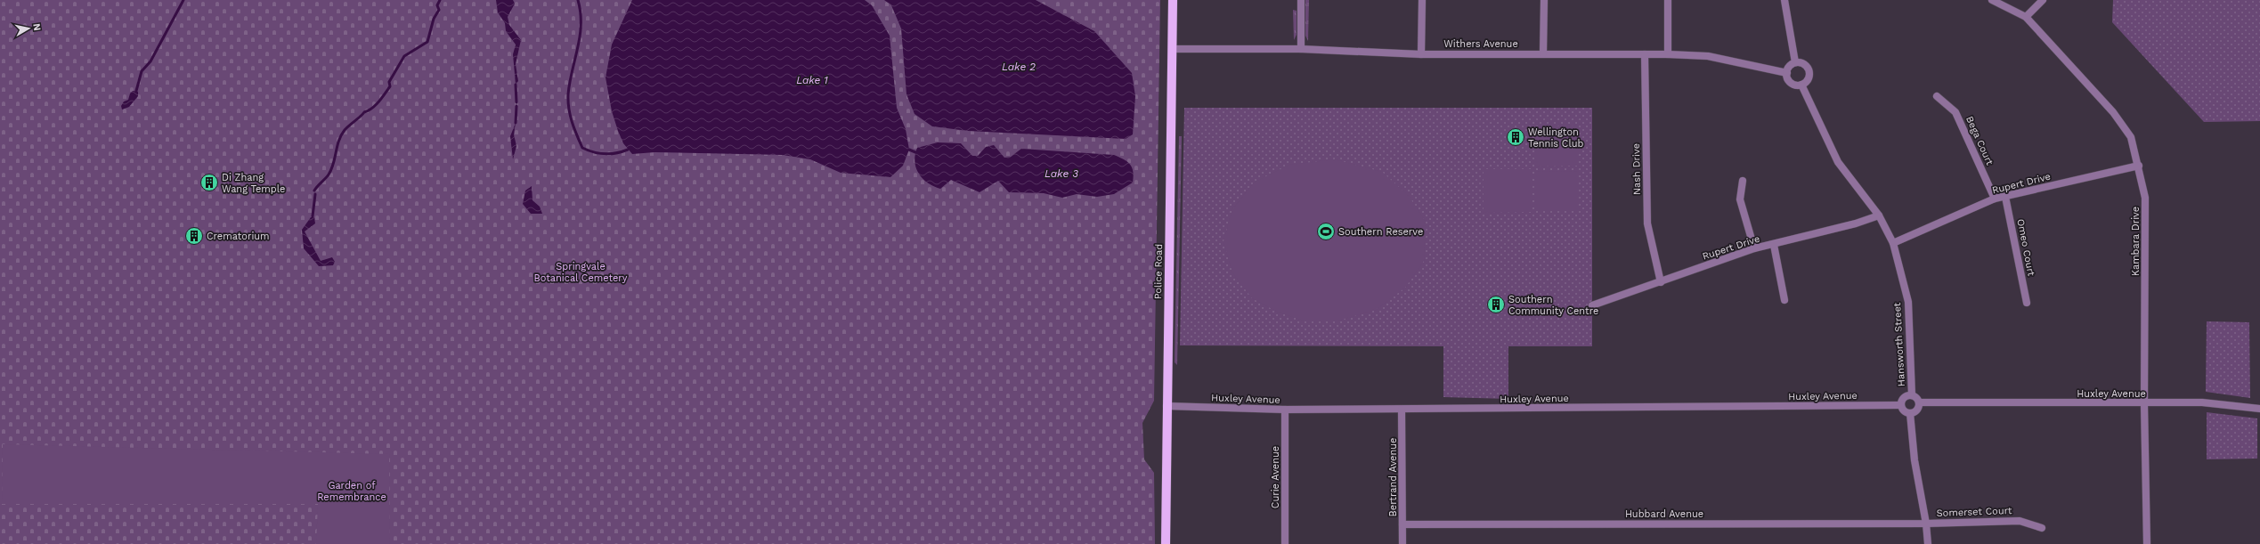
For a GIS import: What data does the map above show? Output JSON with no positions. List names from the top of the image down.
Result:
{
  "streets": {
    "main road": ["Police Road"],
    "street": [
      "Withers Avenue",
      "Bega Court",
      "Nash Drive",
      "Rupert Drive",
      "Kambara Drive",
      "Omeo Court",
      "Hansworth Street",
      "Huxley Avenue",
      "Curie Avenue",
      "Bertrand Avenue",
      "Somerset Court",
      "Hubbard Avenue"
    ]
  },
  "crossings": [
    ["Withers Avenue", "Nash Drive"],
    ["Withers Avenue", "Police Road"],
    ["Withers Avenue", "Hansworth Street"],
    ["Bega Court", "Rupert Drive"],
    ["Nash Drive", "Rupert Drive"],
    ["Rupert Drive", "Kambara Drive"],
    ["Rupert Drive", "Omeo Court"],
    ["Rupert Drive", "Hansworth Street"],
    ["Kambara Drive", "Huxley Avenue"],
    ["Police Road", "Huxley Avenue"],
    ["Hansworth Street", "Huxley Avenue"],
    ["Huxley Avenue", "Curie Avenue"],
    ["Huxley Avenue", "Bertrand Avenue"],
    ["Bertrand Avenue", "Hubbard Avenue"],
    ["Somerset Court", "Hubbard Avenue"]
  ],
  "water": ["Lake 2", "Lake 1", "Lake 3"],
  "parks": ["Springvale Botanical Cemetery", "Garden of Remembrance"],
  "places": {
    "building": [
      "Wellington Tennis Club",
      "Di Zhang Wang Temple",
      "Crematorium",
      "Southern Community Centre"
    ],
    "sports": ["Southern Reserve"]
  },
  "north": "right"
}
